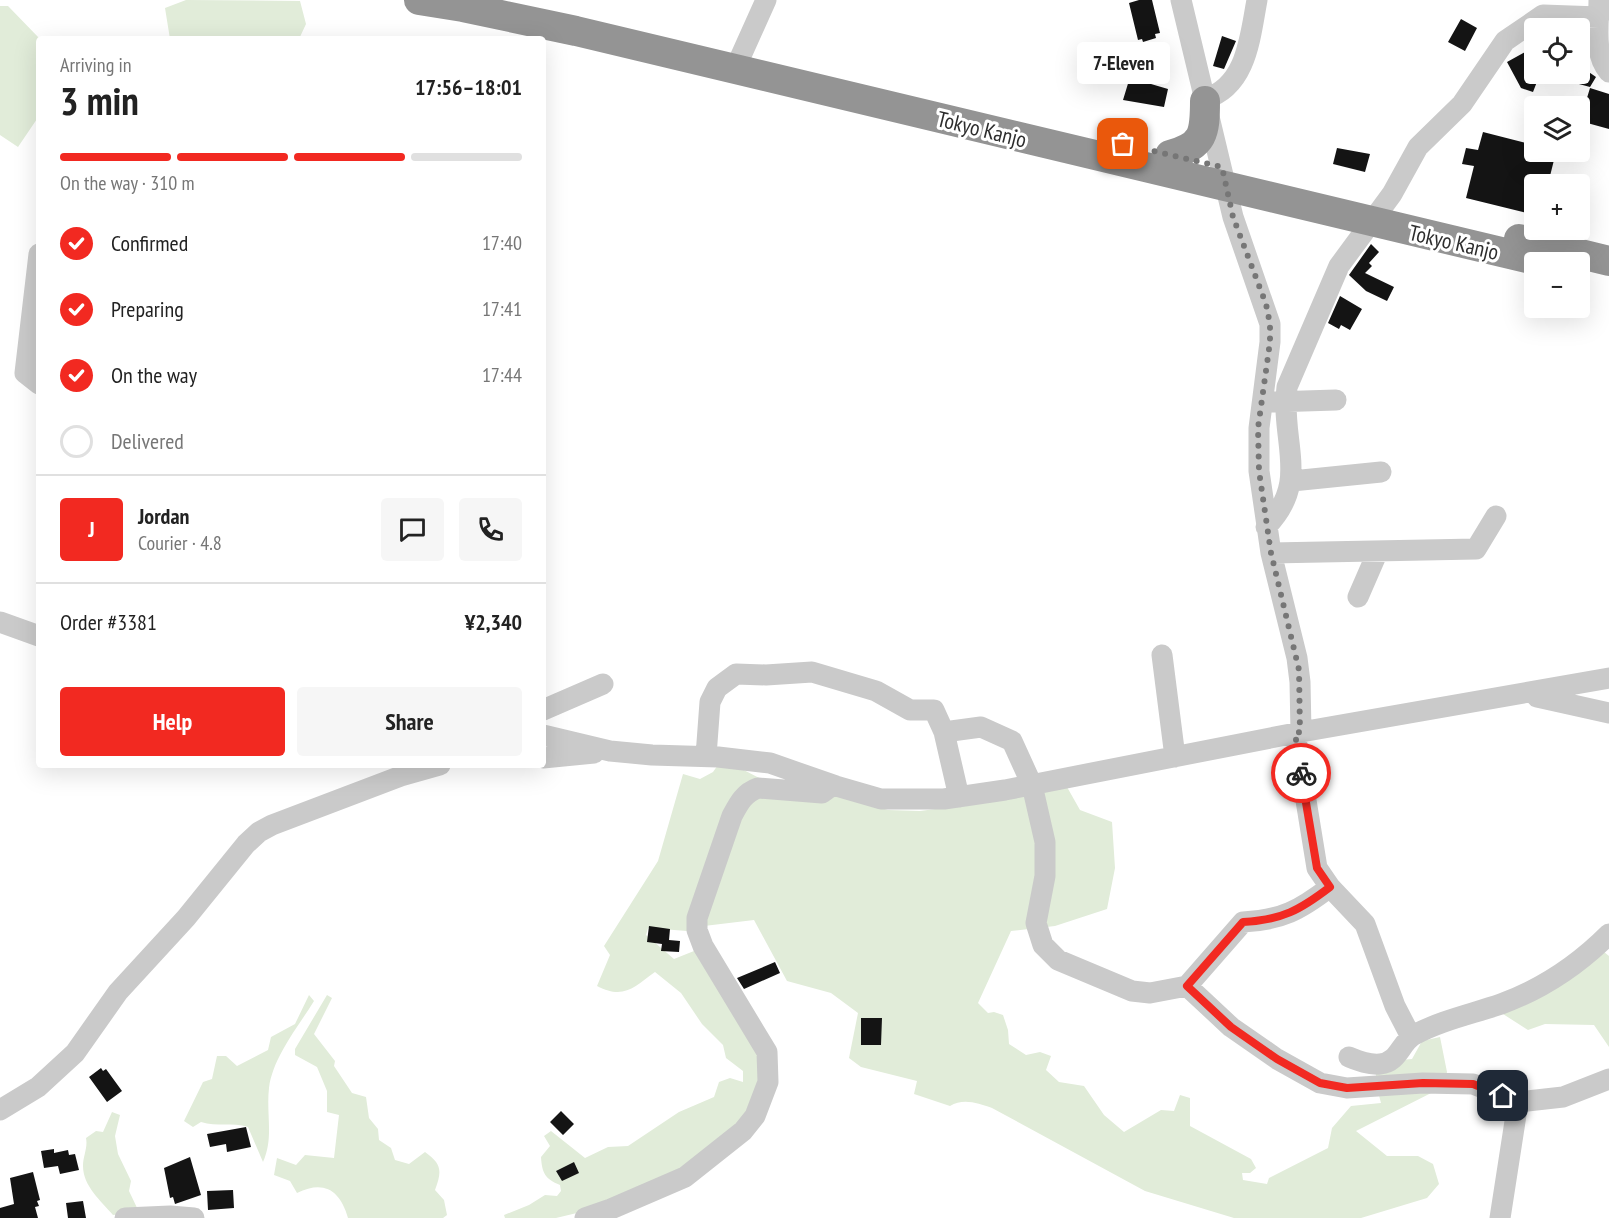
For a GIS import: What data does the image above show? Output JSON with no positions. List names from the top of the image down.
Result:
{
  "streets": {
    "highway": ["Tokyo Kanjo"]
  },
  "places": ["7-Eleven"],
  "page": {
    "map_buttons": ["+", "−"],
    "heading": ["3 min", "Arriving in", "17:56–18:01"],
    "panel": [
      "Jordan",
      "Courier · 4.8",
      "Order #3381",
      "¥2,340"
    ],
    "bubble": "7-Eleven",
    "bar": "On the way · 310 m",
    "list": [
      ["Confirmed", "17:40"],
      ["Preparing", "17:41"],
      ["On the way", "17:44"],
      "Delivered"
    ],
    "round": "J",
    "buttons": ["Help", "Share"]
  }
}
